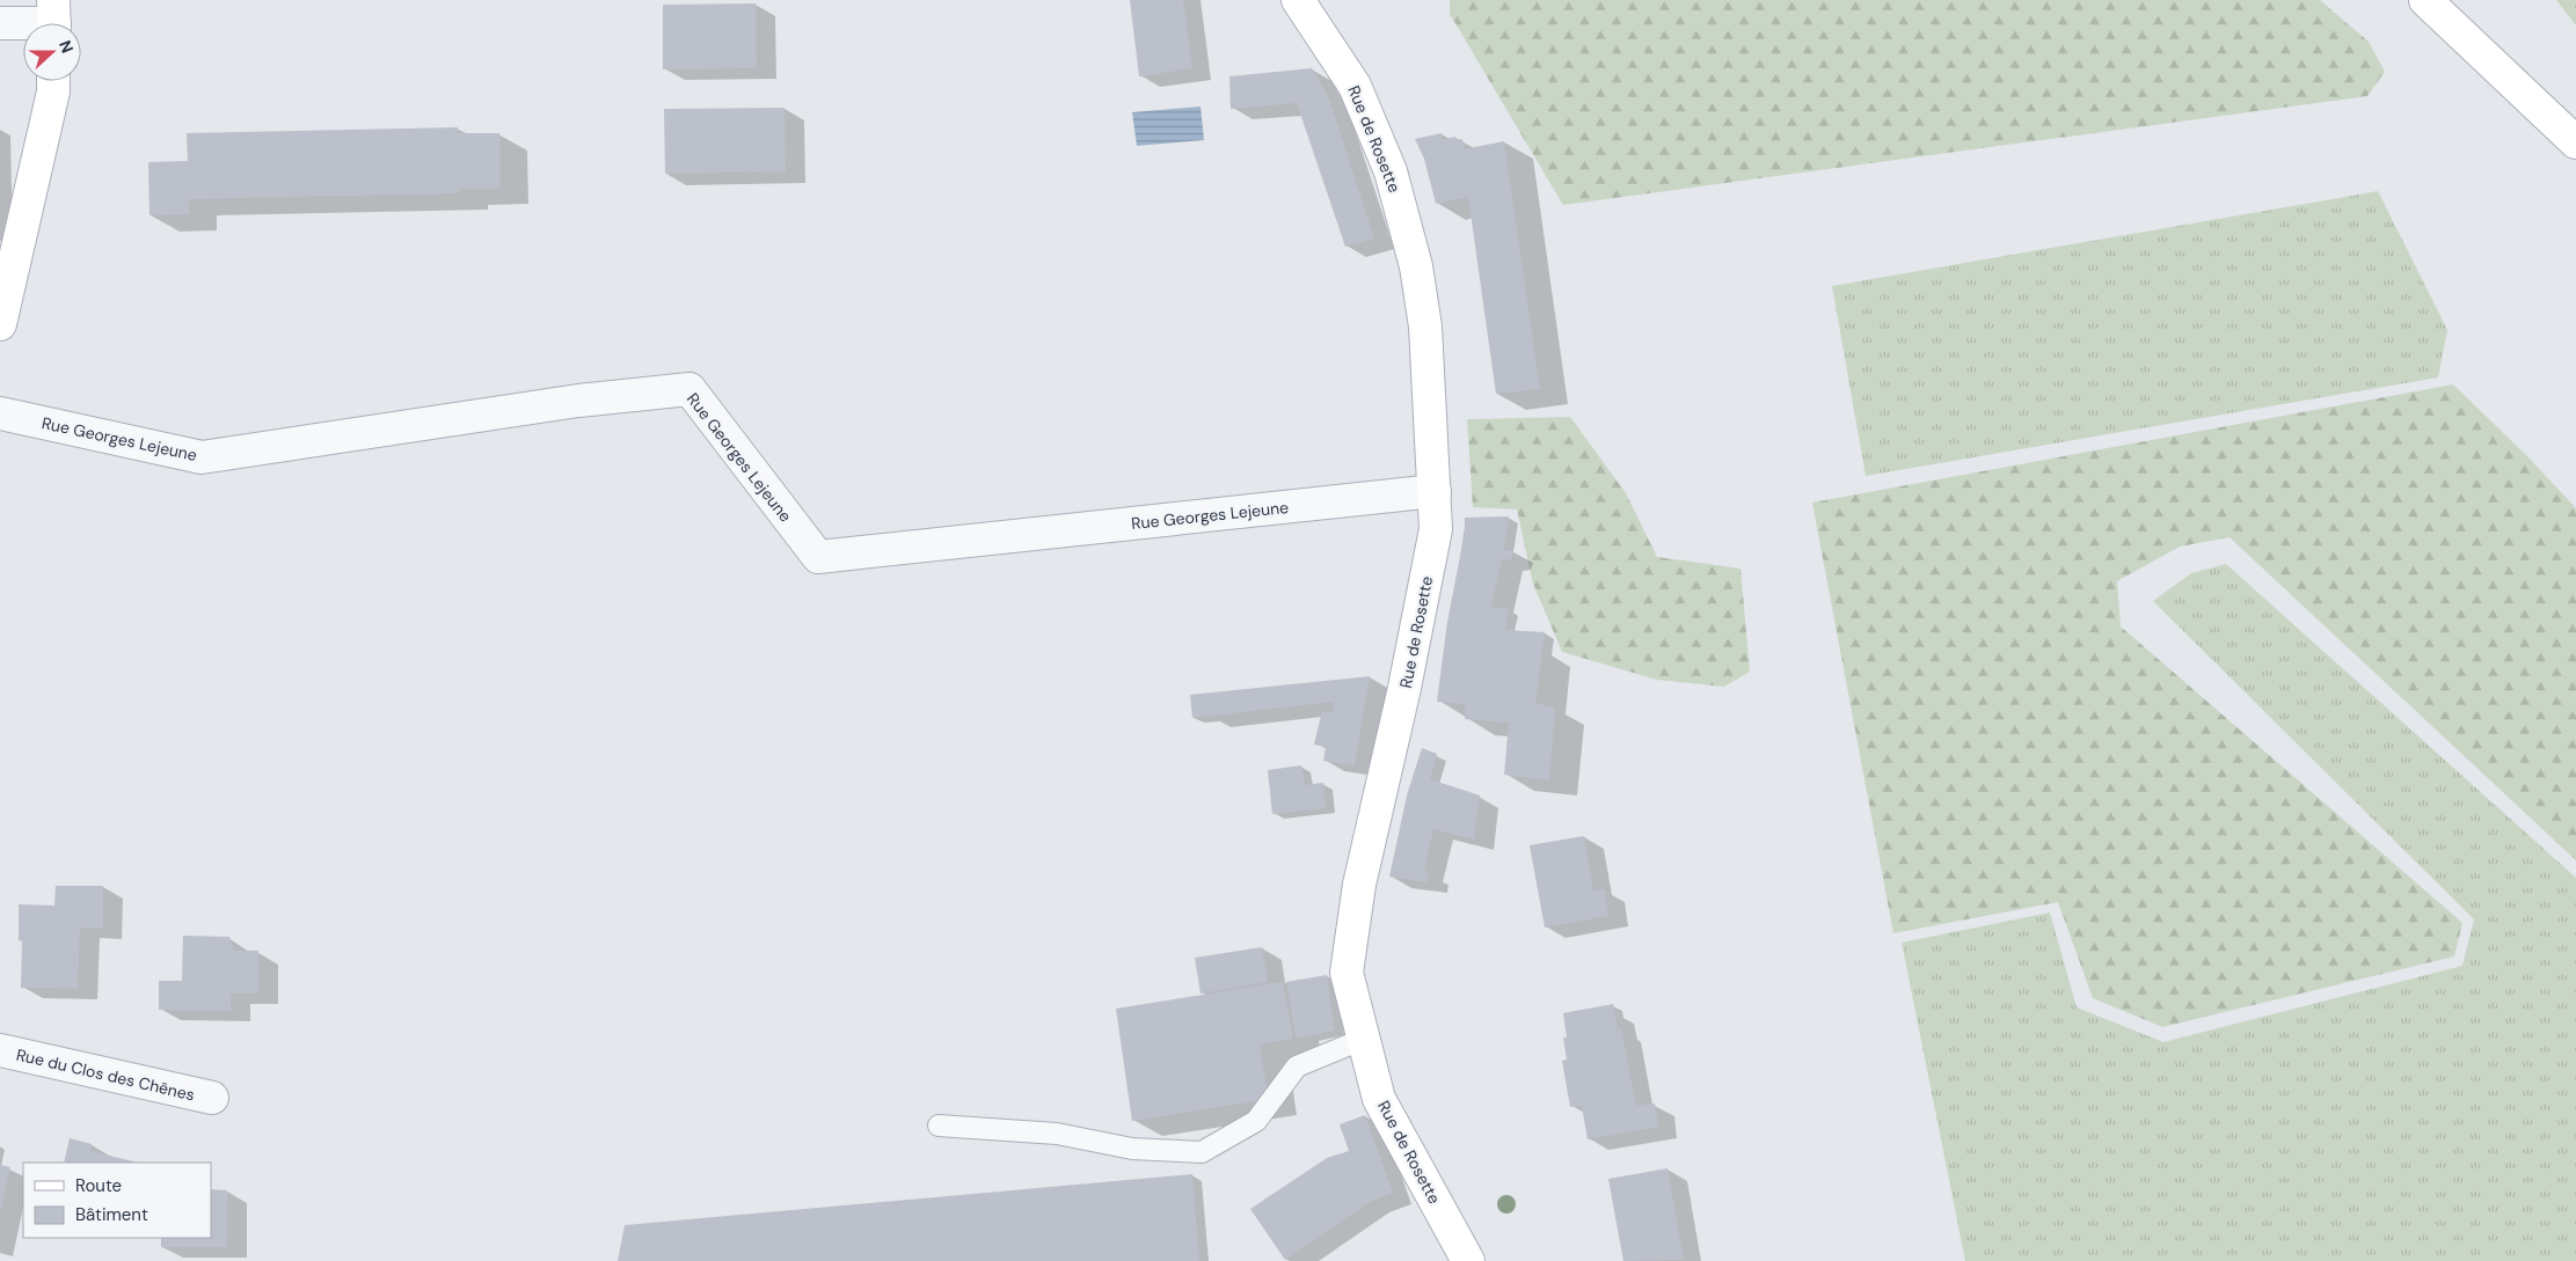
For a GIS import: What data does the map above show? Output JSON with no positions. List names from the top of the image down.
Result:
{
  "streets": {
    "street": ["Rue de Rosette", "Rue Georges Lejeune", "Rue du Clos des Chênes"]
  },
  "crossings": [
    ["Rue de Rosette", "Rue Georges Lejeune"]
  ],
  "legend": ["Route", "Bâtiment"],
  "north": "right"
}
